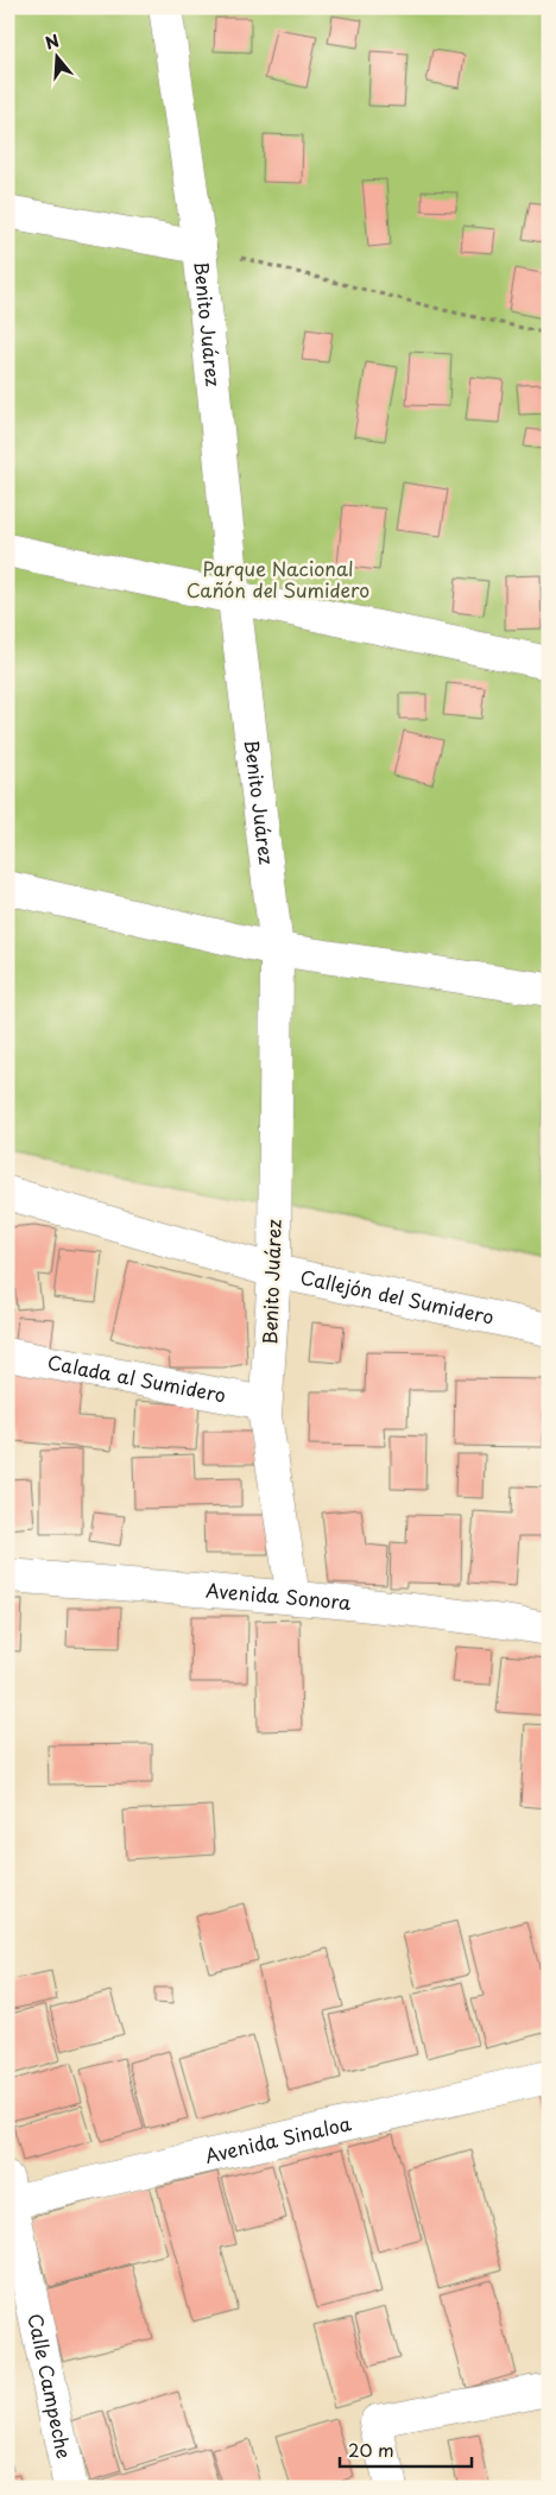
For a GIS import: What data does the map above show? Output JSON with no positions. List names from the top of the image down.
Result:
{
  "streets": {
    "street": [
      "Benito Juárez",
      "Callejón del Sumidero",
      "Calada al Sumidero",
      "Avenida Sonora",
      "Avenida Sinaloa",
      "Calle Campeche"
    ]
  },
  "crossings": [
    ["Benito Juárez", "Callejón del Sumidero"],
    ["Benito Juárez", "Calada al Sumidero"],
    ["Benito Juárez", "Avenida Sonora"],
    ["Avenida Sinaloa", "Calle Campeche"]
  ],
  "parks": ["Parque Nacional Cañón del Sumidero"],
  "scale_bar": "20 m",
  "north": "top"
}
